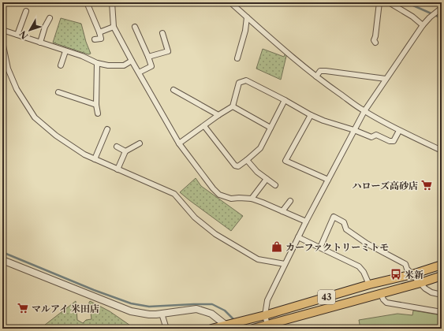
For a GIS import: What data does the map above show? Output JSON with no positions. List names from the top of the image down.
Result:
{
  "streets": {
    "main road": ["43"]
  },
  "places": {
    "supermarket": ["ハローズ高砂店", "マルアイ 米田店"],
    "shop": ["カーファクトリーミトモ"],
    "bus stop": ["米新"]
  },
  "north": "bottom left"
}
